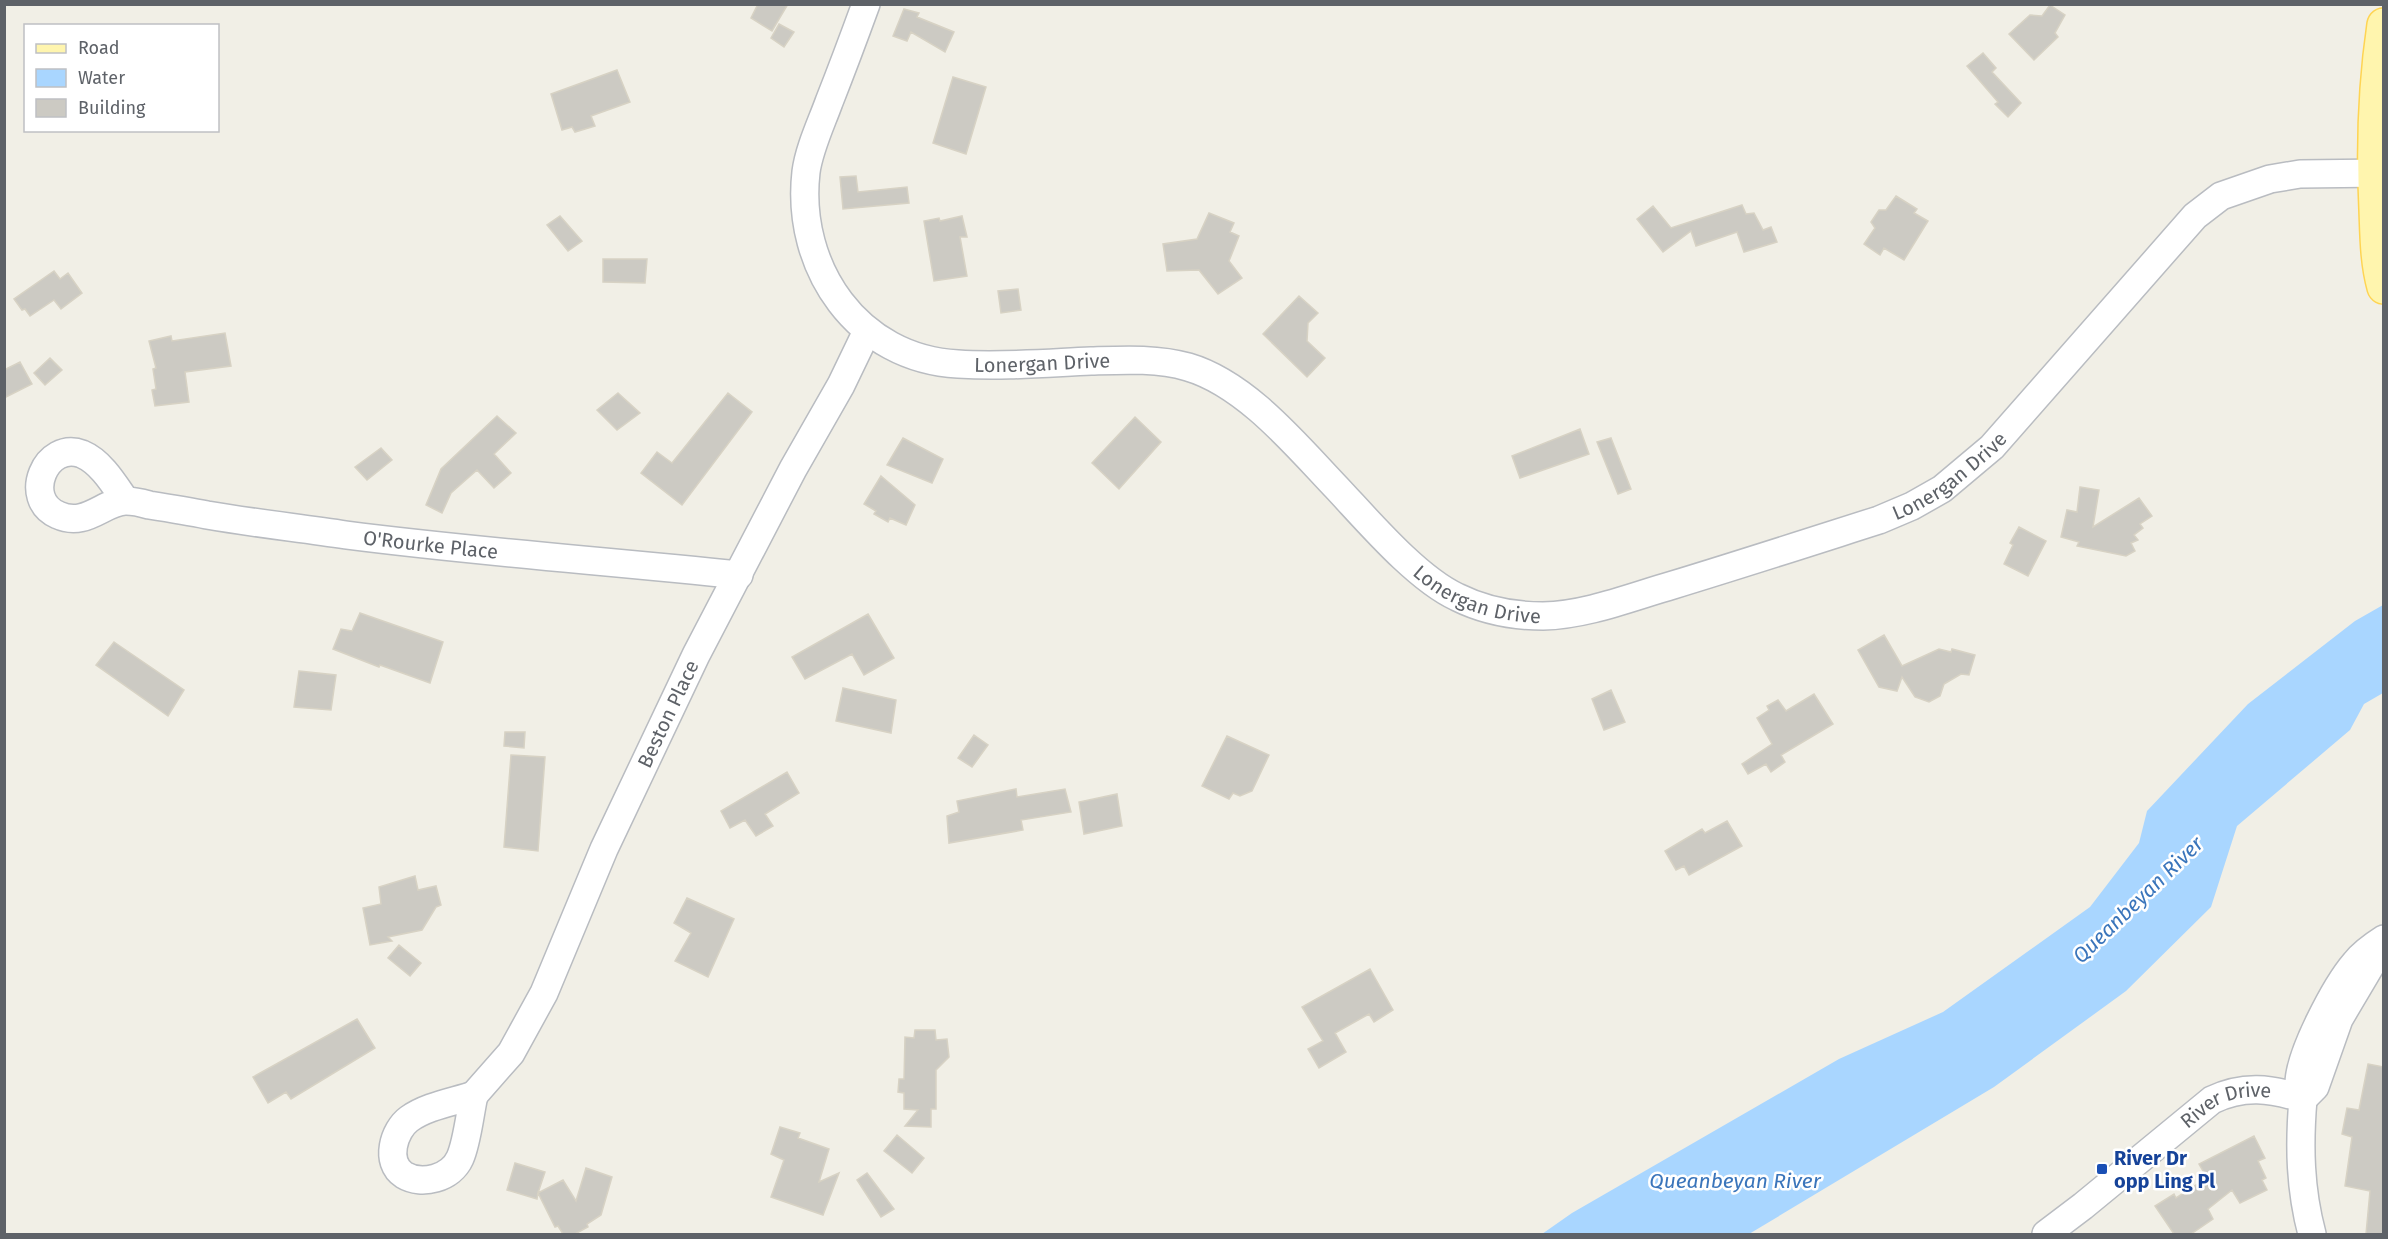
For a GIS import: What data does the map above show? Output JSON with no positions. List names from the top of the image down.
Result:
{
  "streets": {
    "street": [
      "Lonergan Drive",
      "O'Rourke Place",
      "Beston Place",
      "River Drive"
    ]
  },
  "crossings": [
    ["Lonergan Drive", "Beston Place"],
    ["O'Rourke Place", "Beston Place"]
  ],
  "water": ["Queanbeyan River"],
  "places": {
    "transit": ["River Dr opp Ling Pl"]
  },
  "legend": ["Road", "Water", "Building"]
}
